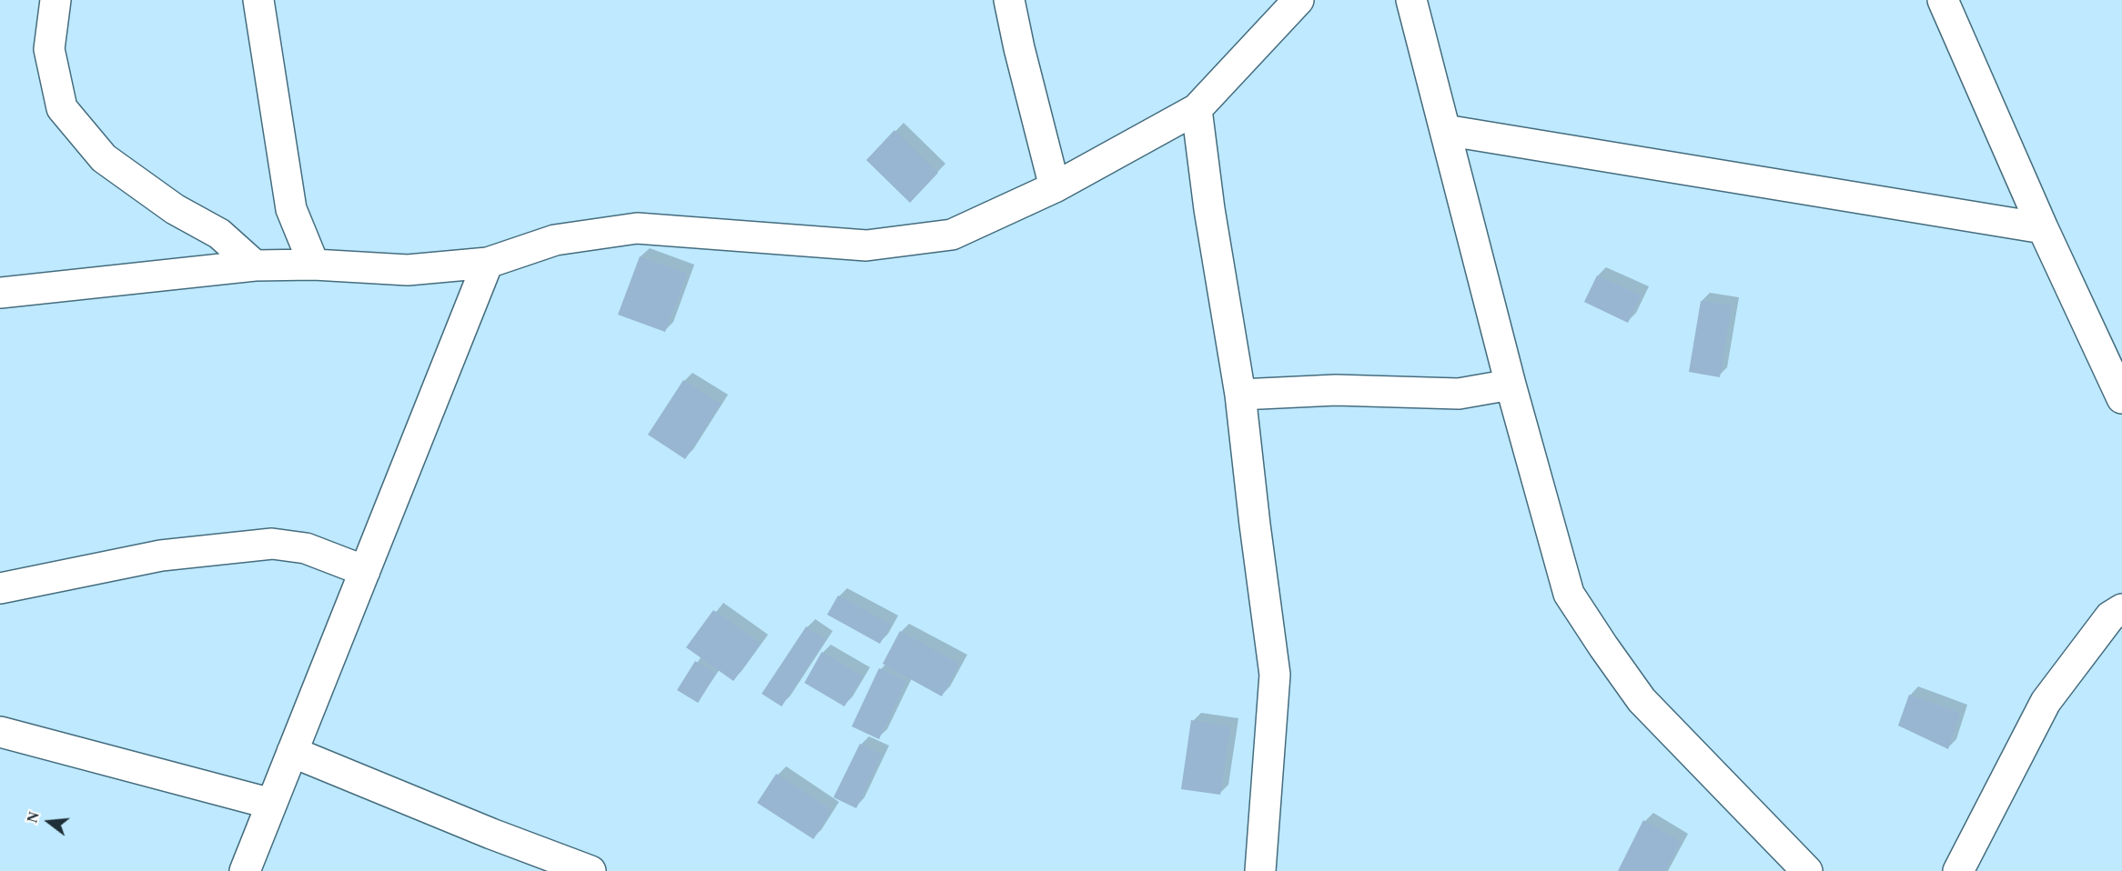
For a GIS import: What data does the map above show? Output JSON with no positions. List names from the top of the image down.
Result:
{
  "north": "left"
}
